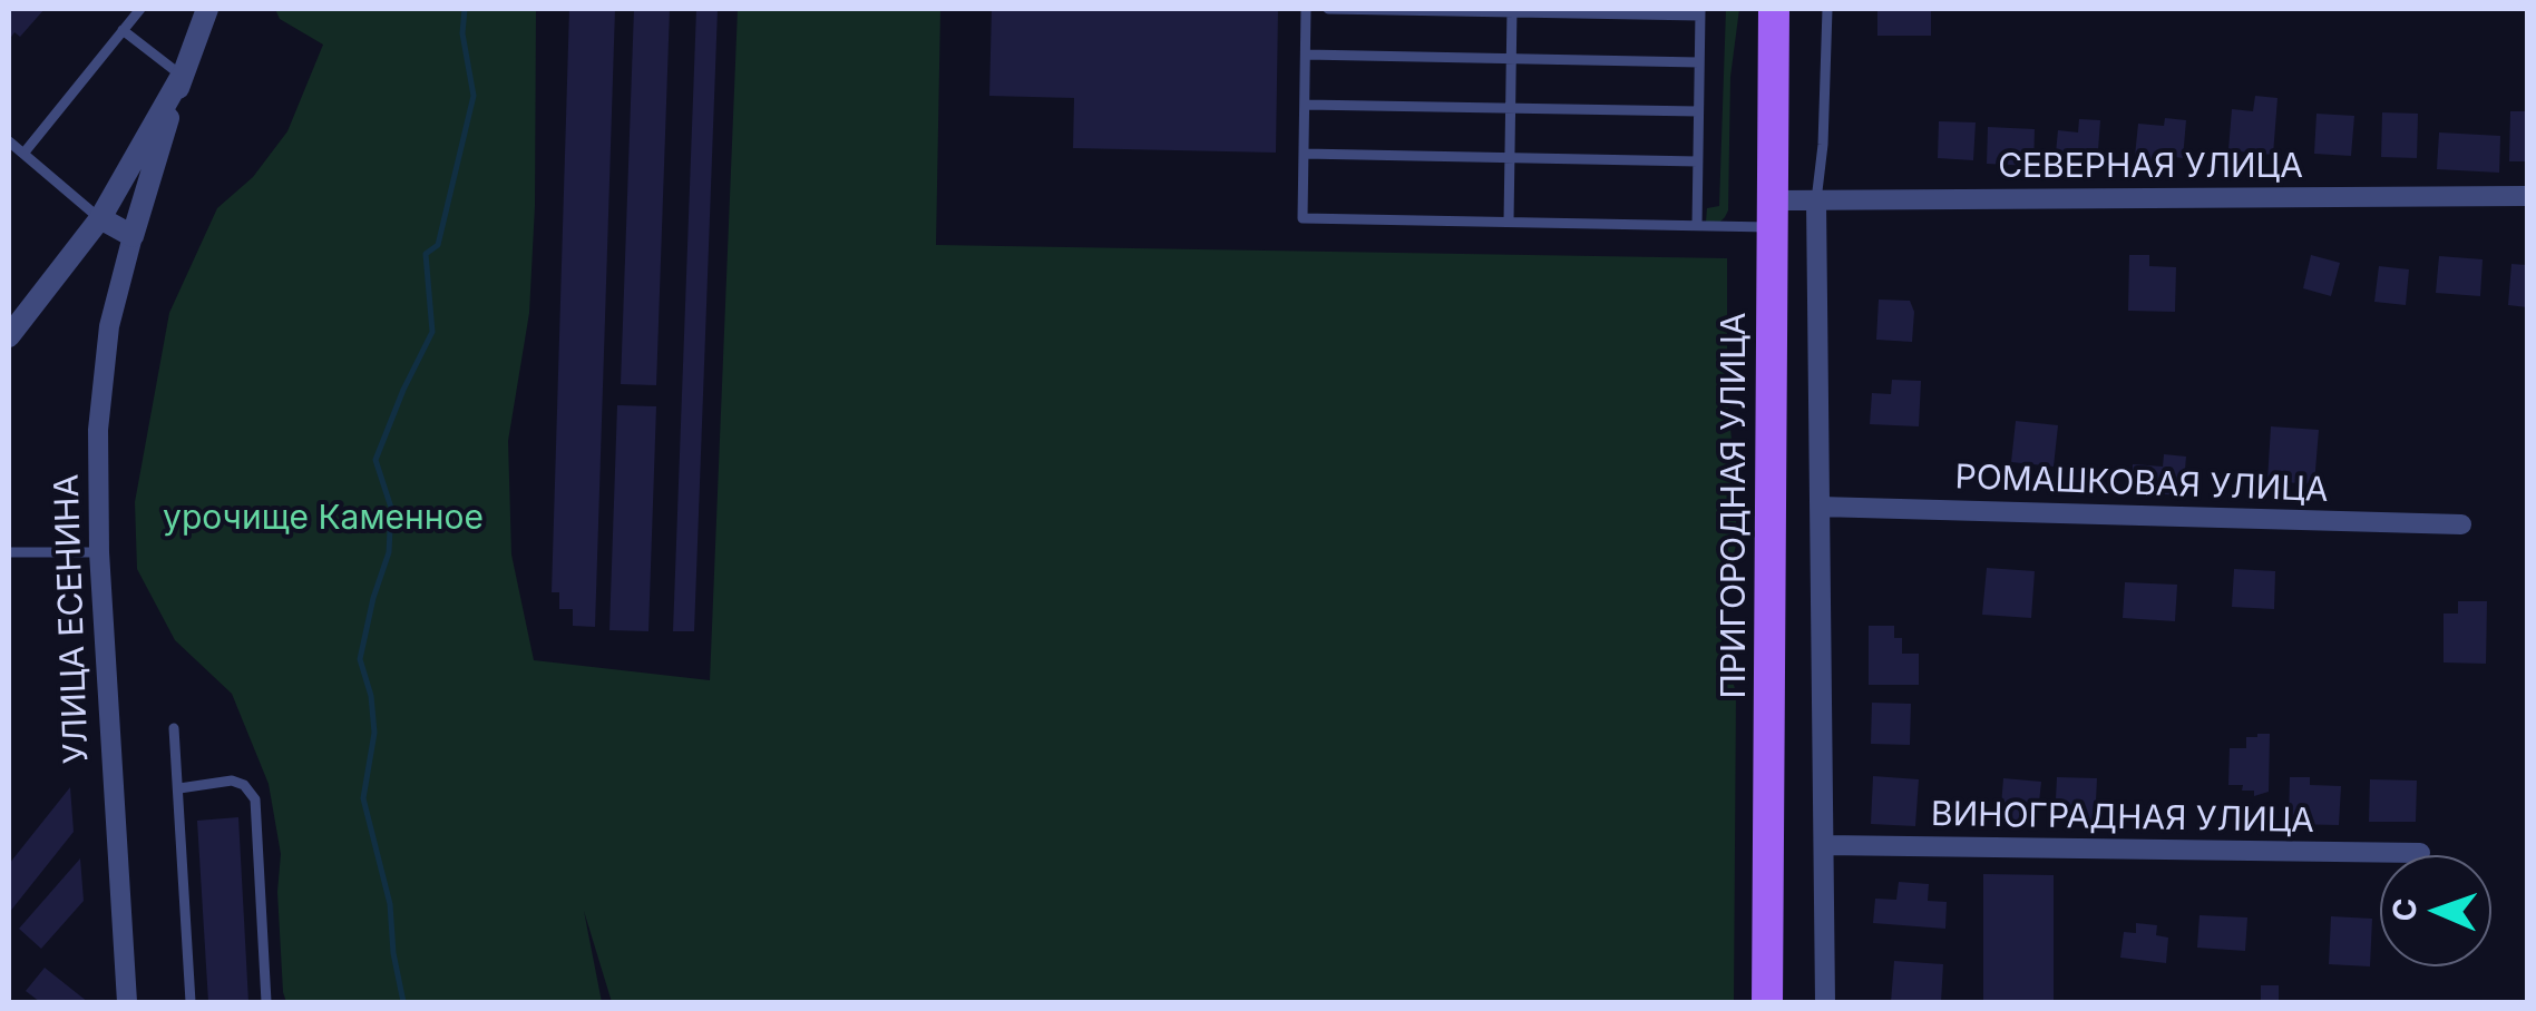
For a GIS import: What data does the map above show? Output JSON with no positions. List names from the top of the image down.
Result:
{
  "streets": {
    "main road": ["ПРИГОРОДНАЯ УЛИЦА"],
    "street": [
      "СЕВЕРНАЯ УЛИЦА",
      "РОМАШКОВАЯ УЛИЦА",
      "УЛИЦА ЕСЕНИНА",
      "ВИНОГРАДНАЯ УЛИЦА"
    ]
  },
  "crossings": [
    ["СЕВЕРНАЯ УЛИЦА", "ПРИГОРОДНАЯ УЛИЦА"]
  ],
  "parks": ["урочище Каменное"],
  "north": "left"
}
